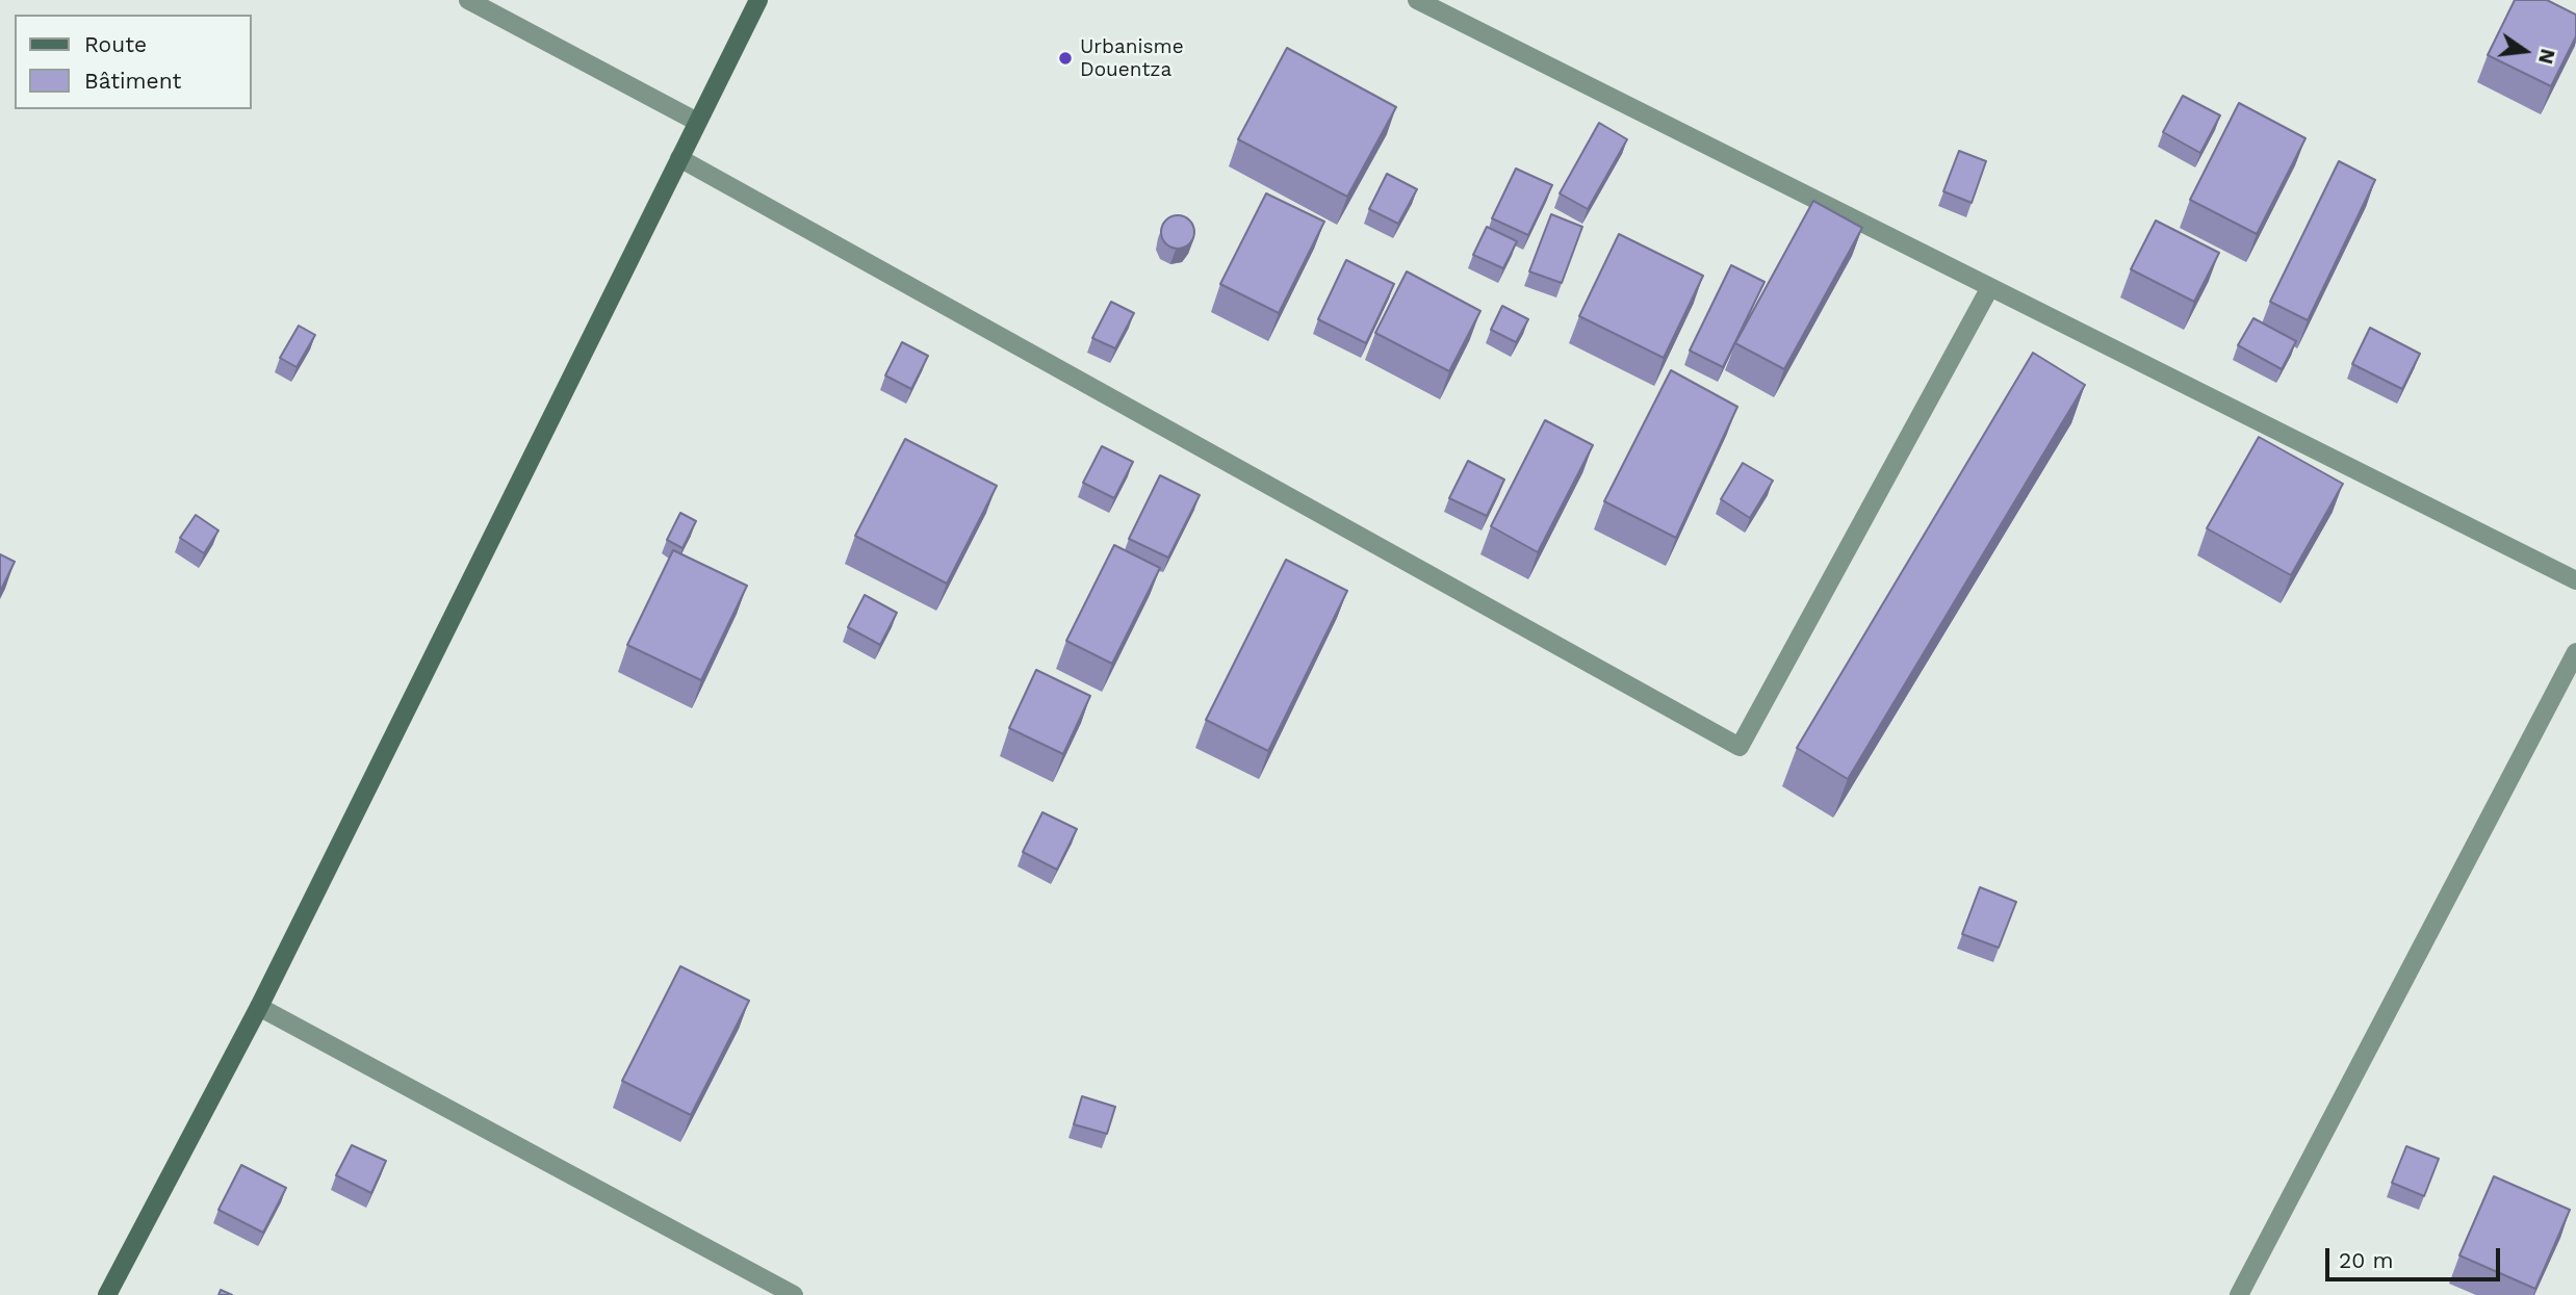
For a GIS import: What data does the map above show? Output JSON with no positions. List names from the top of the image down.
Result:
{
  "places": ["Urbanisme Douentza"],
  "legend": ["Route", "Bâtiment"],
  "scale_bar": "20 m",
  "north": "right"
}
